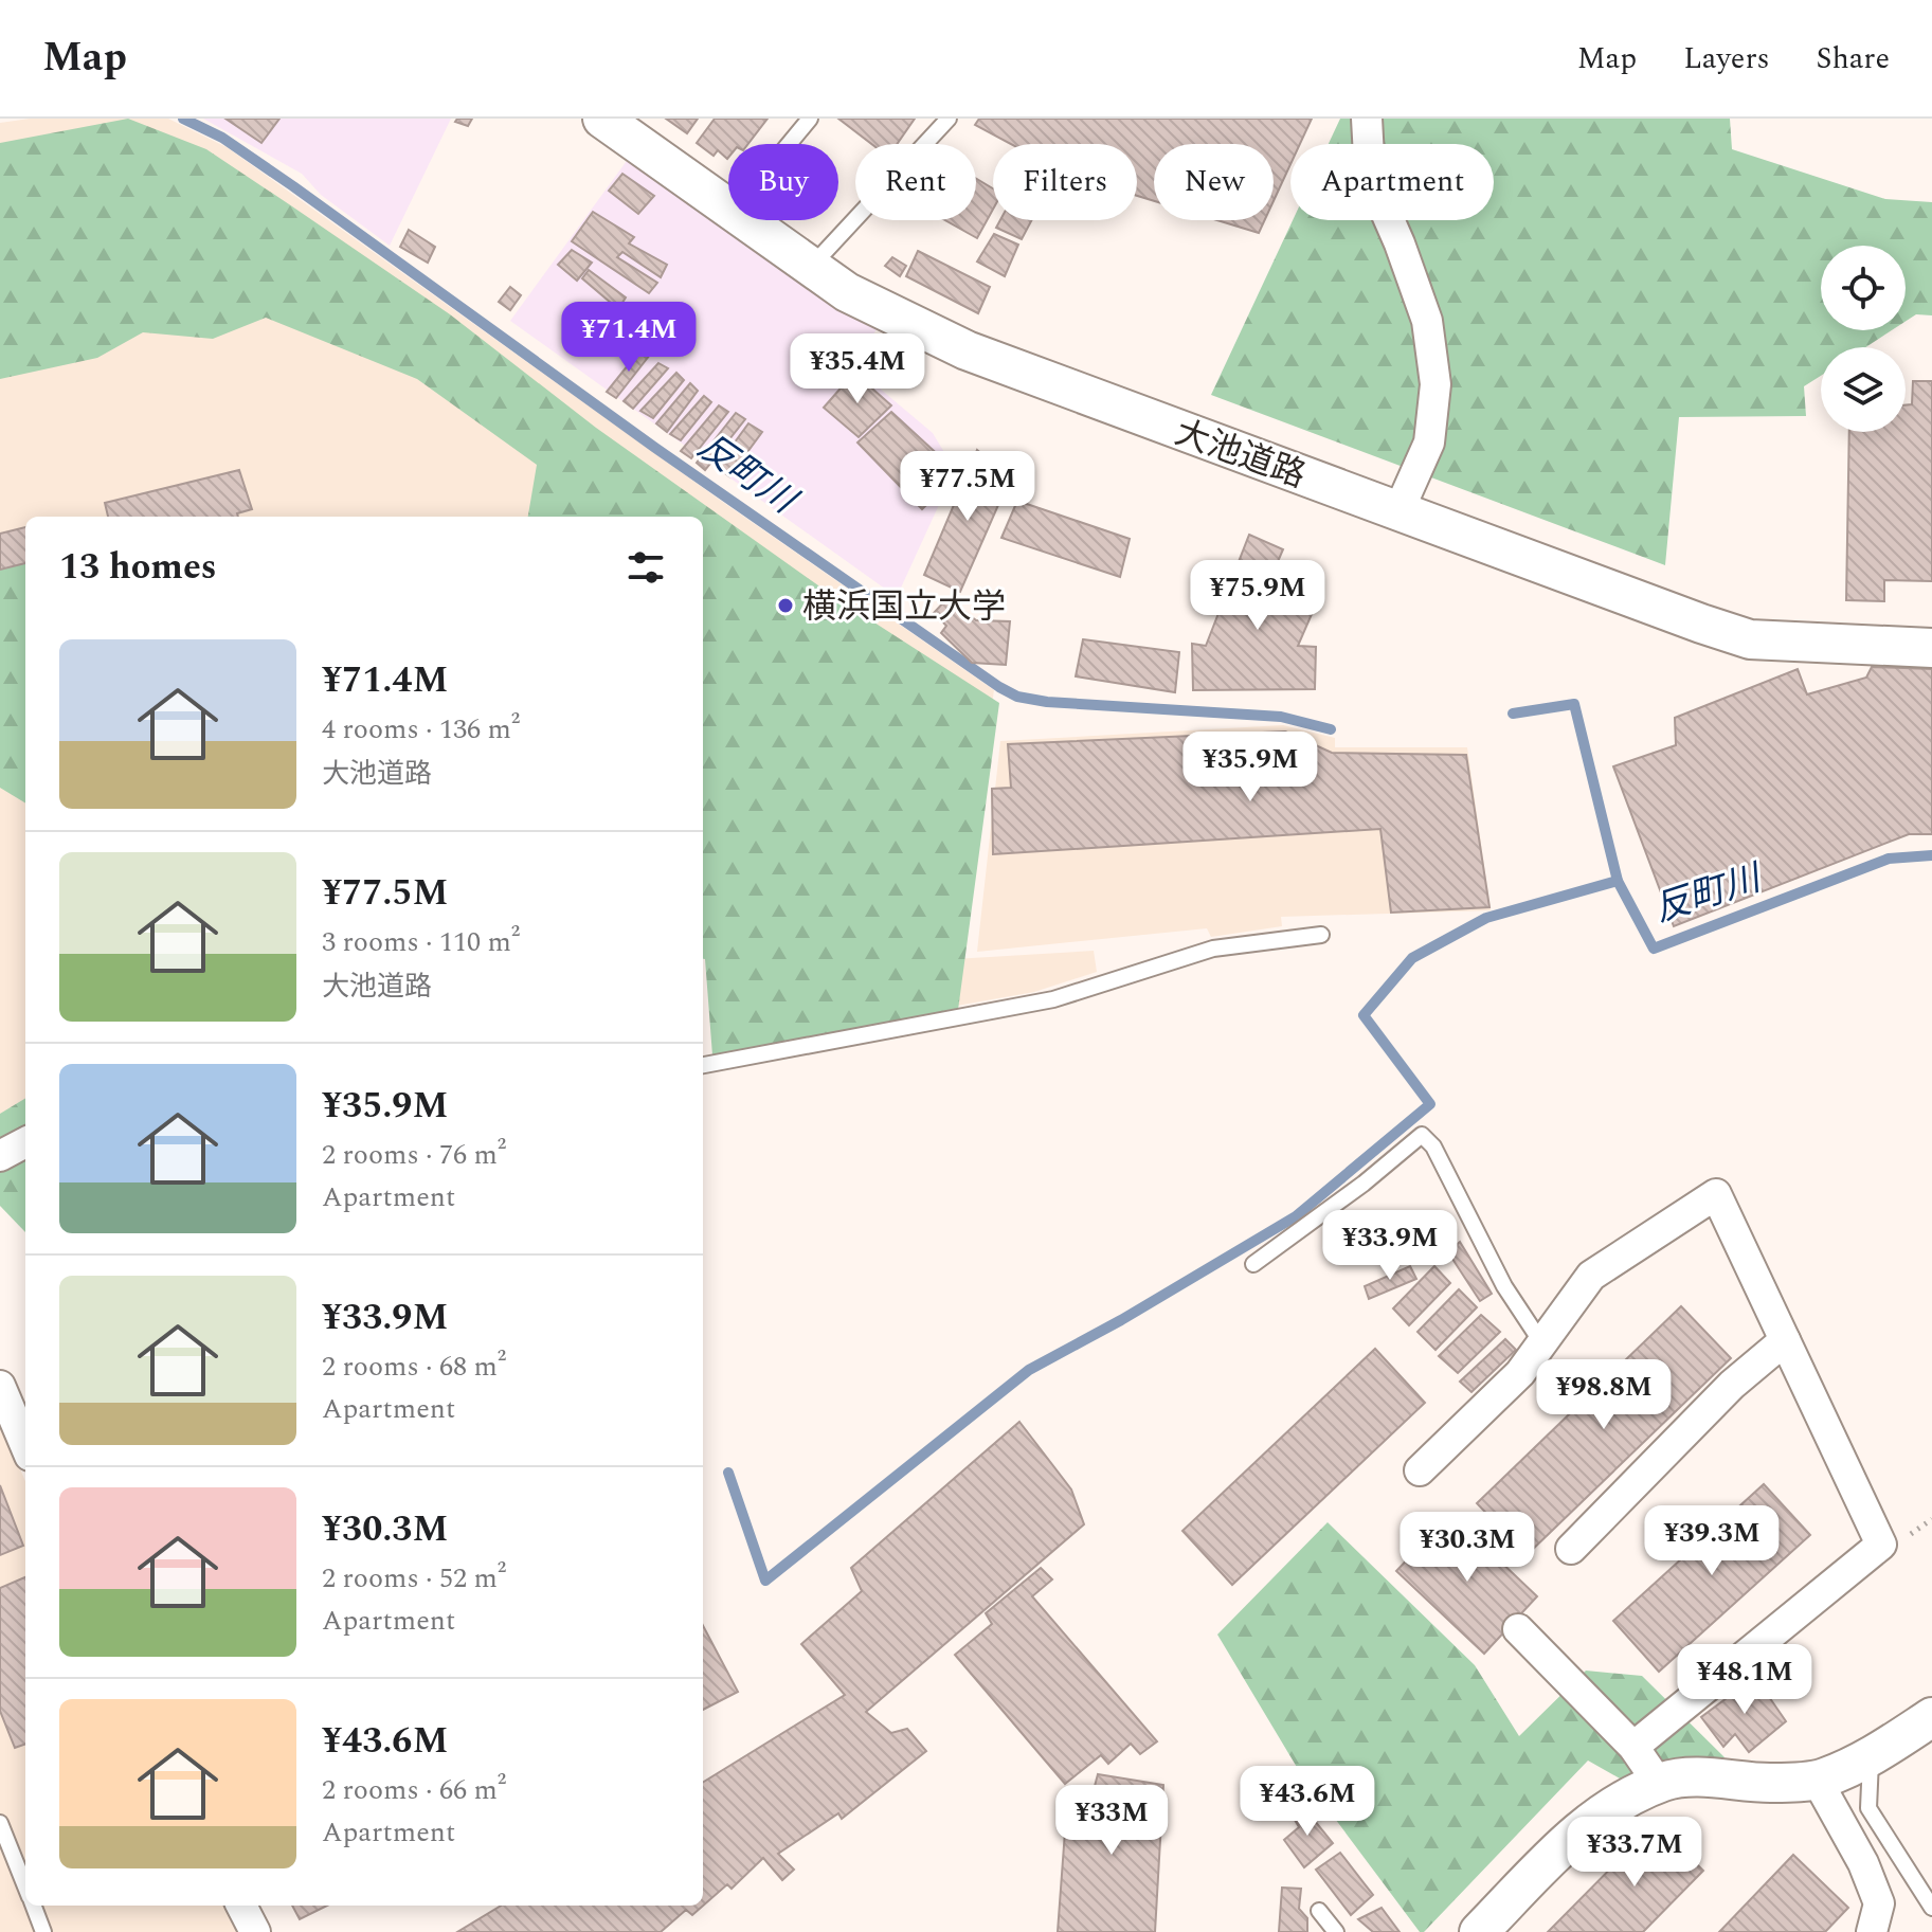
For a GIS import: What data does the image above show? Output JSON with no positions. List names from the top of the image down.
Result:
{
  "streets": {
    "street": ["大池道路"]
  },
  "water": ["反町川"],
  "places": ["横浜国立大学"],
  "page": {
    "header": "Map",
    "nav": ["Map", "Layers", "Share"],
    "chip": [
      "Buy",
      "Rent",
      "Filters",
      "New",
      "Apartment"
    ],
    "price": [
      "¥71.4M",
      "¥35.4M",
      "¥77.5M",
      "¥75.9M",
      "¥35.9M",
      "¥33.9M",
      "¥98.8M",
      "¥39.3M",
      "¥30.3M",
      "¥48.1M",
      "¥43.6M",
      "¥33M",
      "¥33.7M"
    ],
    "heading": "13 homes",
    "list": [
      {
        "name": "¥71.4M",
        "note": "4 rooms · 136 m² · 大池道路"
      },
      {
        "name": "¥77.5M",
        "note": "3 rooms · 110 m² · 大池道路"
      },
      {
        "name": "¥35.9M",
        "note": "2 rooms · 76 m² · Apartment"
      },
      {
        "name": "¥33.9M",
        "note": "2 rooms · 68 m² · Apartment"
      },
      {
        "name": "¥30.3M",
        "note": "2 rooms · 52 m² · Apartment"
      },
      {
        "name": "¥43.6M",
        "note": "2 rooms · 66 m² · Apartment"
      }
    ]
  }
}
